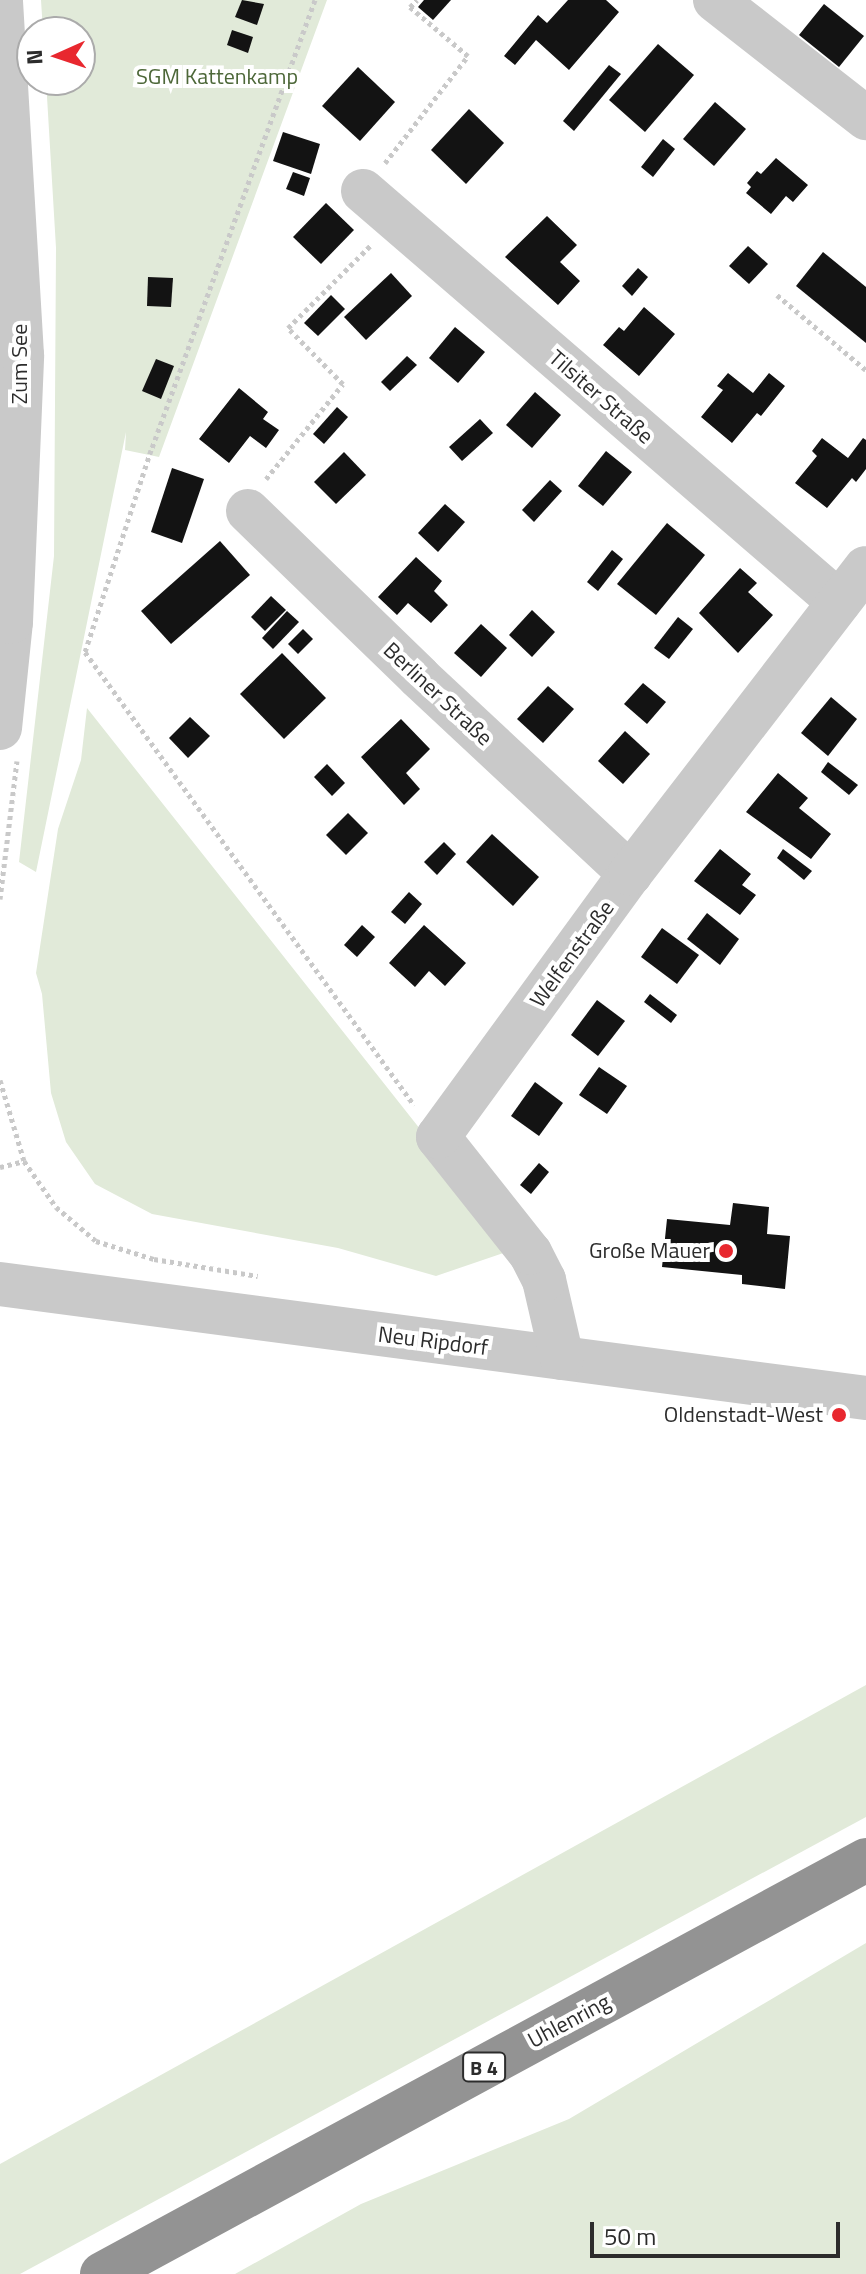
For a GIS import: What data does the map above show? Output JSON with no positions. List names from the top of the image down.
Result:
{
  "streets": {
    "highway": ["Uhlenring", "B 4"],
    "street": [
      "Zum See",
      "Tilsiter Straße",
      "Berliner Straße",
      "Welfenstraße",
      "Neu Ripdorf"
    ]
  },
  "crossings": [
    ["Tilsiter Straße", "Welfenstraße"],
    ["Berliner Straße", "Welfenstraße"]
  ],
  "parks": ["SGM Kattenkamp"],
  "places": ["Große Mauer", "Oldenstadt-West"],
  "scale_bar": "50 m",
  "north": "left"
}
